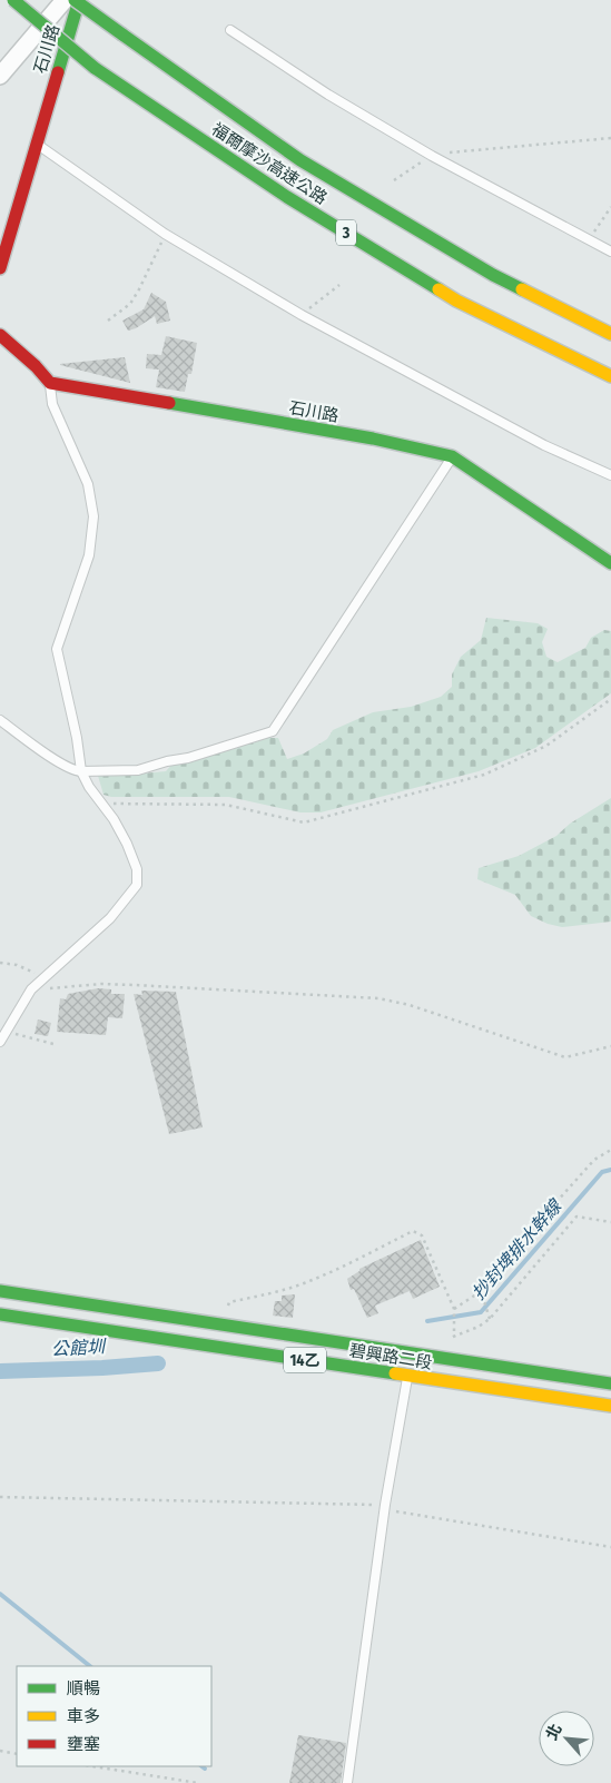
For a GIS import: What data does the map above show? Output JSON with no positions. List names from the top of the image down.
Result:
{
  "streets": {
    "main road": [
      "石川路",
      "福爾摩沙高速公路",
      "3",
      "碧興路二段",
      "14乙"
    ]
  },
  "water": ["抄封埤排水幹線", "公館圳"],
  "legend": ["順暢", "車多", "壅塞"],
  "north": "top left"
}
